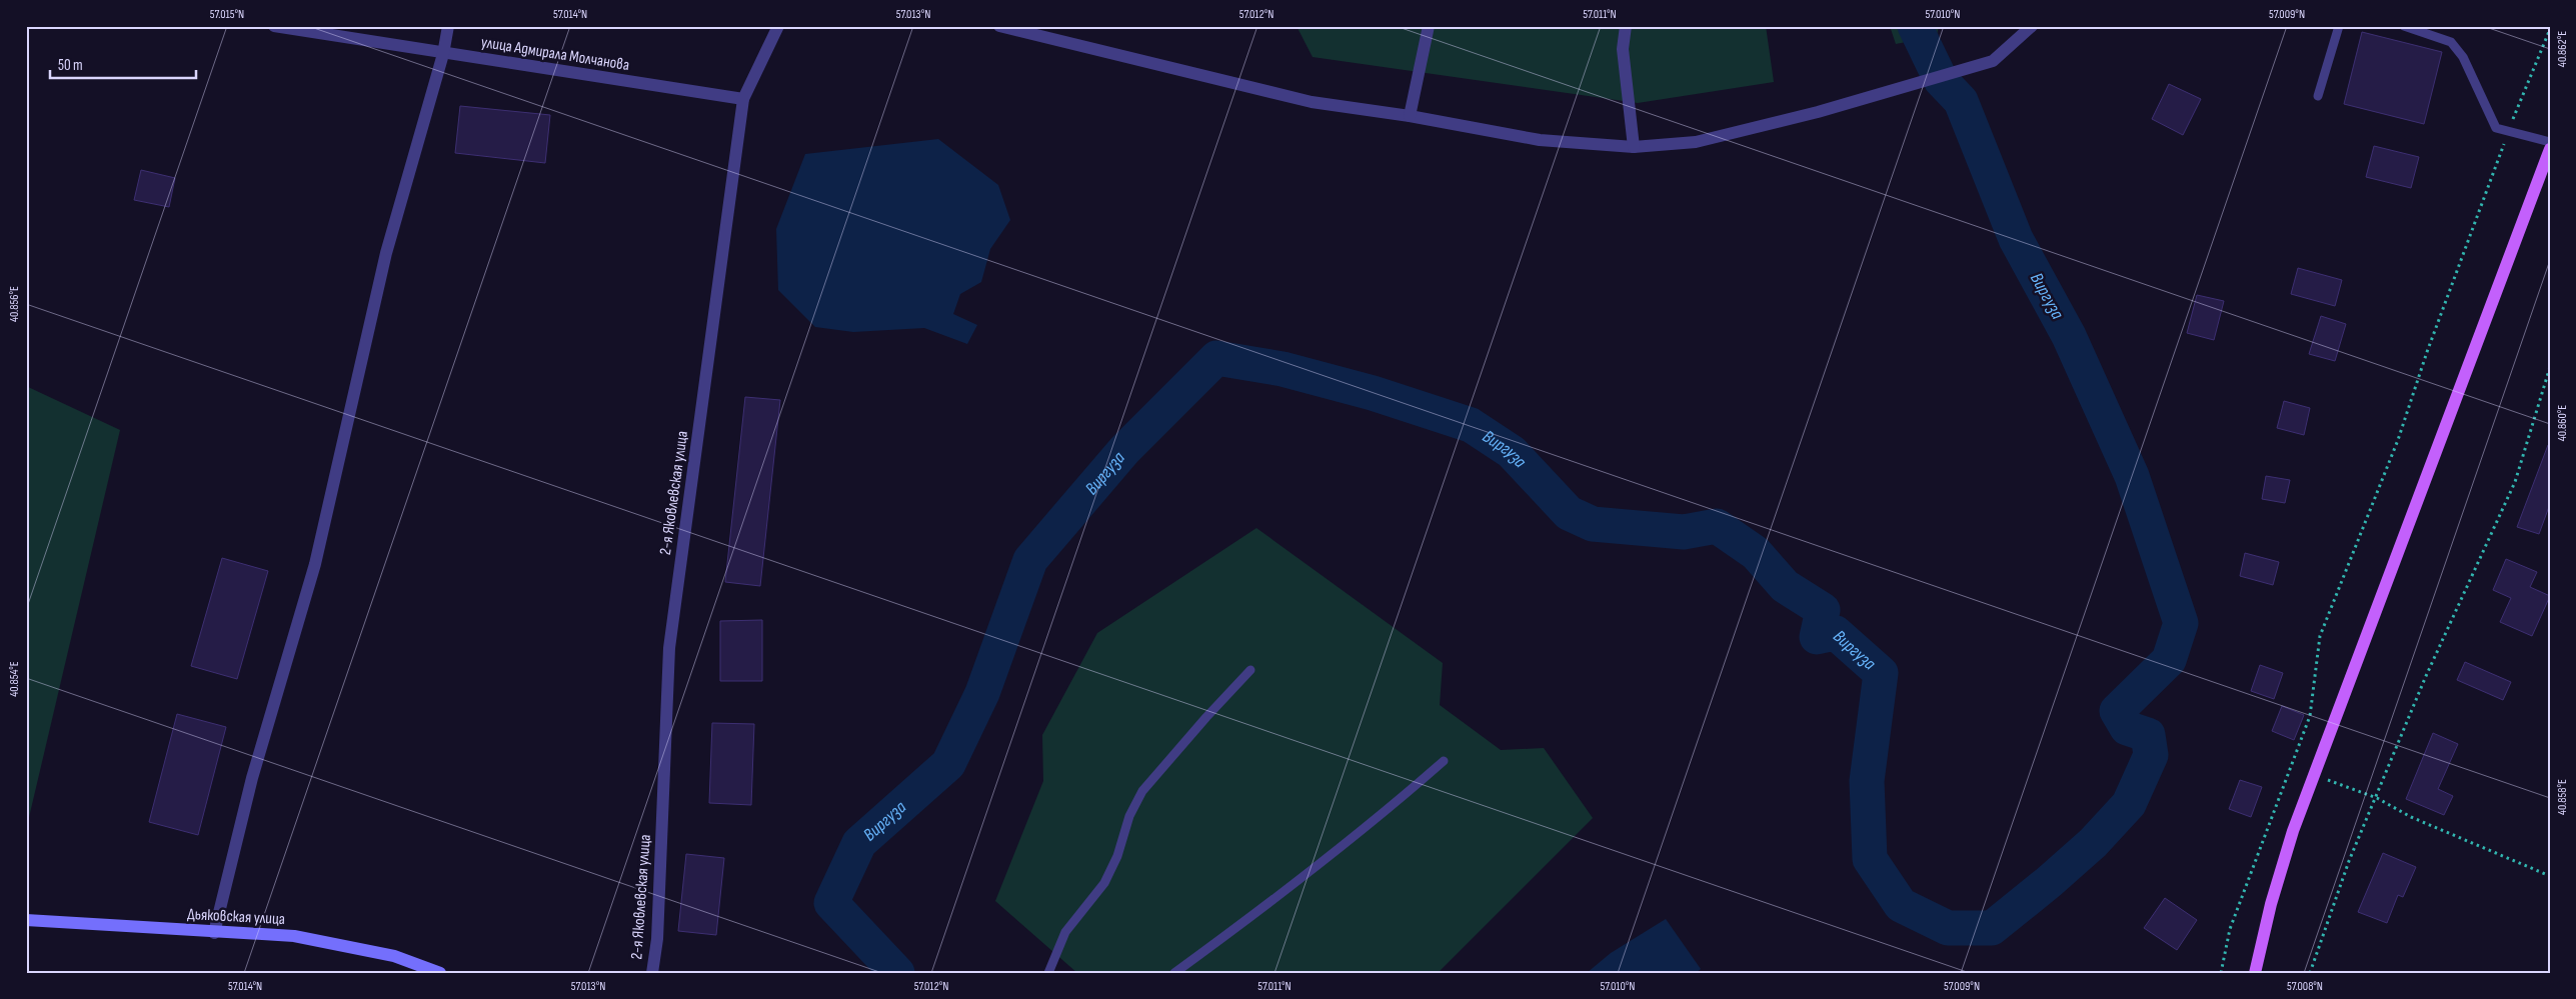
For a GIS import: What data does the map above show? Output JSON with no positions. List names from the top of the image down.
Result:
{
  "streets": {
    "street": ["улица Адмирала Молчанова", "2-я Яковлевская улица", "Дьяковская улица"]
  },
  "crossings": [
    ["улица Адмирала Молчанова", "2-я Яковлевская улица"]
  ],
  "water": ["Виргуза"],
  "scale_bar": "50 m",
  "coordinates": [
    "57.015°N",
    "57.014°N",
    "57.013°N",
    "57.012°N",
    "57.011°N",
    "57.010°N",
    "57.009°N",
    "40.862°E",
    "40.856°E",
    "40.860°E",
    "40.854°E",
    "40.858°E",
    "57.008°N"
  ]
}
